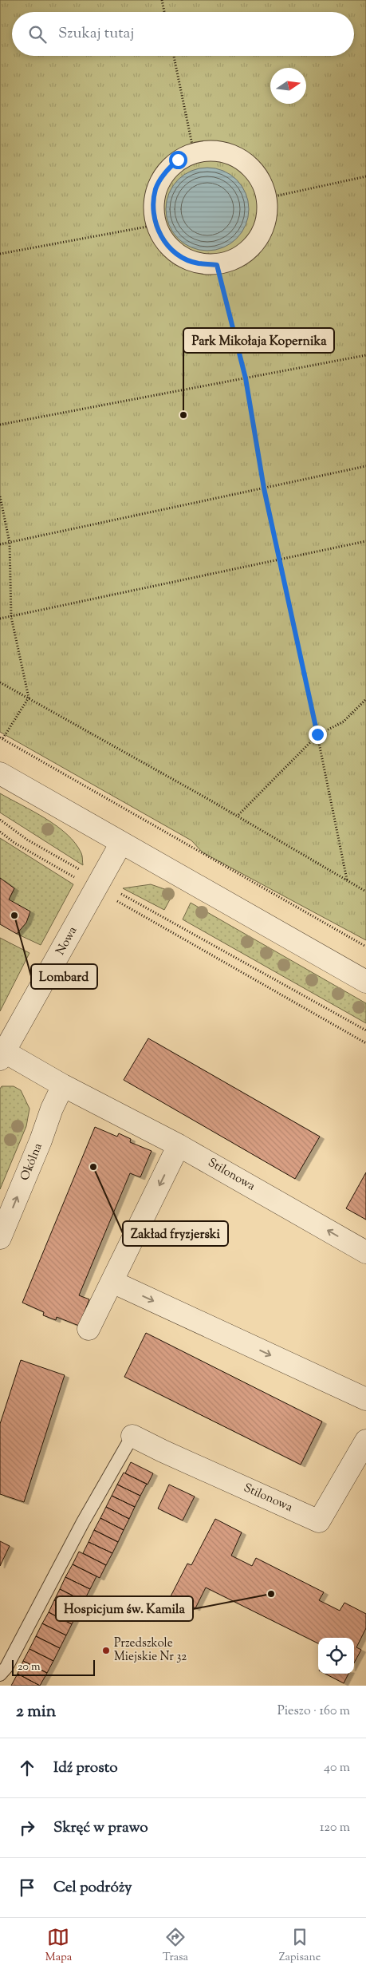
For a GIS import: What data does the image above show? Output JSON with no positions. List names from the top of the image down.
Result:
{
  "streets": {
    "street": ["Nowa", "Okólna", "Stilonowa"]
  },
  "crossings": [
    ["Nowa", "Stilonowa"],
    ["Okólna", "Stilonowa"]
  ],
  "places": [
    "Park Mikołaja Kopernika",
    "Lombard",
    "Zakład fryzjerski",
    "Hospicjum św. Kamila",
    "Przedszkole Miejskie Nr 32"
  ],
  "scale_bar": "20 m",
  "north": "right",
  "page": {
    "search": "Szukaj tutaj",
    "scale": "20 m",
    "heading": ["2 min", "Pieszo · 160 m"],
    "list": [
      ["Idź prosto", "40 m"],
      ["Skręć w prawo", "120 m"],
      "Cel podróży"
    ],
    "nav": ["Mapa", "Trasa", "Zapisane"]
  }
}
